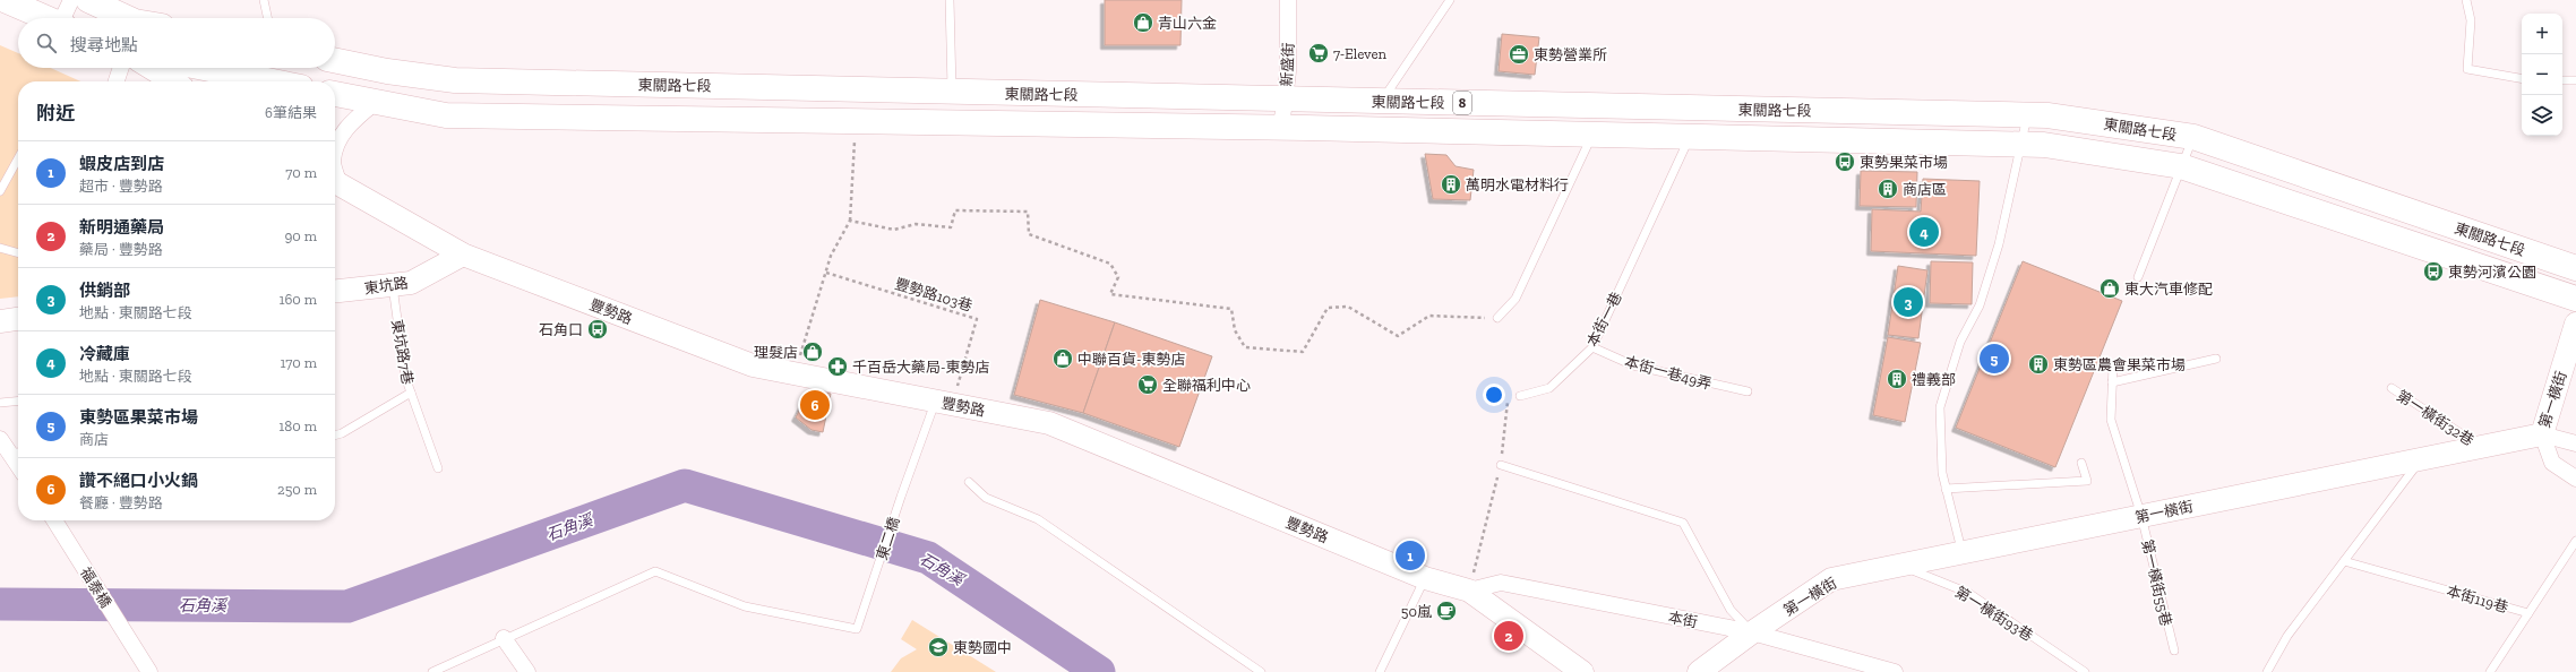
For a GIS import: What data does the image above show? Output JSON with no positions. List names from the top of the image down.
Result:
{
  "streets": {
    "main road": ["東關路七段", "8"],
    "street": [
      "新盛街",
      "東坑路",
      "豐勢路",
      "第一橫街",
      "福泰橋",
      "本街"
    ],
    "lane": [
      "本街一巷",
      "東坑路7巷",
      "本街一巷49弄",
      "第一橫街32巷",
      "東二橋",
      "第一橫街55巷",
      "本街119巷",
      "第一橫街93巷"
    ],
    "path": ["豐勢路103巷"]
  },
  "crossings": [
    ["新盛街", "東關路七段"],
    ["東關路七段", "本街一巷"],
    ["東坑路", "豐勢路"],
    ["東坑路", "東坑路7巷"],
    ["豐勢路103巷", "豐勢路"],
    ["豐勢路103巷", "東二橋"],
    ["豐勢路", "東二橋"],
    ["豐勢路", "本街"],
    ["本街一巷", "本街一巷49弄"],
    ["第一橫街", "第一橫街32巷"],
    ["第一橫街", "第一橫街55巷"],
    ["第一橫街", "第一橫街93巷"],
    ["第一橫街", "本街"]
  ],
  "water": ["石角溪"],
  "places": {
    "shop": [
      "青山六金",
      "東大汽車修配",
      "理髮店",
      "中聯百貨-東勢店"
    ],
    "supermarket": ["7-Eleven", "全聯福利中心"],
    "office": ["東勢營業所"],
    "bus stop": ["東勢果菜市場", "東勢河濱公園", "石角口"],
    "building": [
      "萬明水電材料行",
      "商店區",
      "東勢區農會果菜市場",
      "禮義部"
    ],
    "pharmacy": ["千百岳大藥局-東勢店"],
    "cafe": ["50嵐"],
    "school or university": ["東勢國中"]
  },
  "page": {
    "map_buttons": ["+", "−"],
    "search": "搜尋地點",
    "heading": ["附近", "6筆結果"],
    "list": [
      {
        "mark": "1",
        "name": "蝦皮店到店",
        "note": "超市 · 豐勢路",
        "value": "70 m"
      },
      {
        "mark": "2",
        "name": "新明通藥局",
        "note": "藥局 · 豐勢路",
        "value": "90 m"
      },
      {
        "mark": "3",
        "name": "供銷部",
        "note": "地點 · 東關路七段",
        "value": "160 m"
      },
      {
        "mark": "4",
        "name": "冷藏庫",
        "note": "地點 · 東關路七段",
        "value": "170 m"
      },
      {
        "mark": "5",
        "name": "東勢區果菜市場",
        "note": "商店",
        "value": "180 m"
      },
      {
        "mark": "6",
        "name": "讚不絕口小火鍋",
        "note": "餐廳 · 豐勢路",
        "value": "250 m"
      }
    ],
    "pins": [
      "4",
      "3",
      "5",
      "6",
      "1",
      "2"
    ]
  }
}
